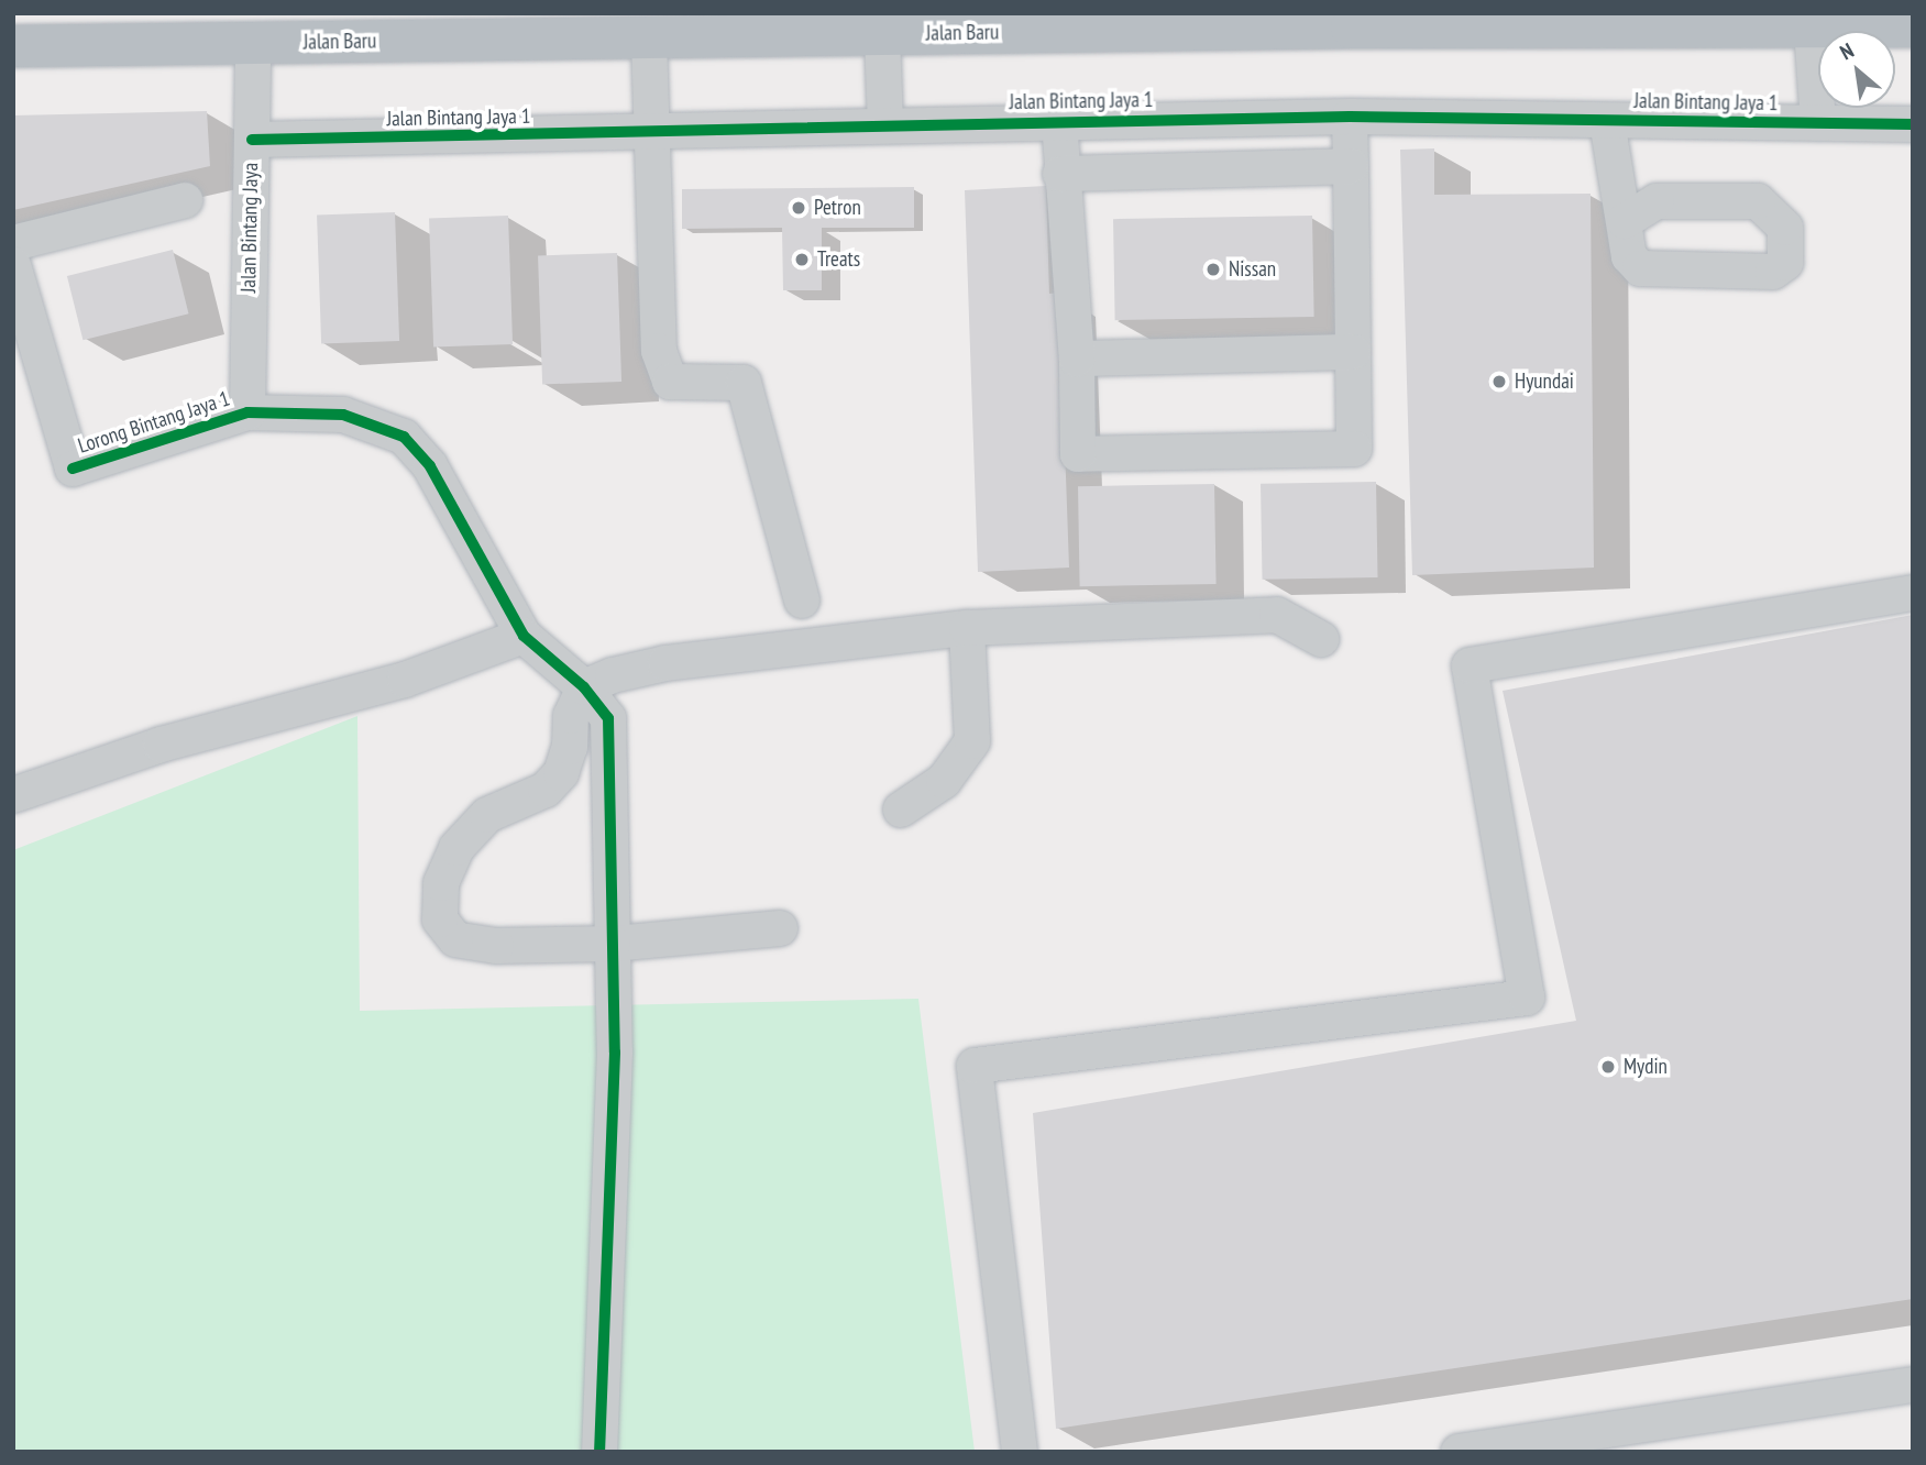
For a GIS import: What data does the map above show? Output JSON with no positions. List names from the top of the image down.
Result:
{
  "streets": {
    "highway": ["Jalan Baru"],
    "street": ["Jalan Bintang Jaya 1", "Jalan Bintang Jaya", "Lorong Bintang Jaya 1"]
  },
  "crossings": [
    ["Jalan Baru", "Jalan Bintang Jaya"],
    ["Jalan Bintang Jaya 1", "Jalan Bintang Jaya"],
    ["Jalan Bintang Jaya", "Lorong Bintang Jaya 1"]
  ],
  "places": [
    "Petron",
    "Treats",
    "Nissan",
    "Hyundai",
    "Mydin"
  ],
  "north": "top left"
}
